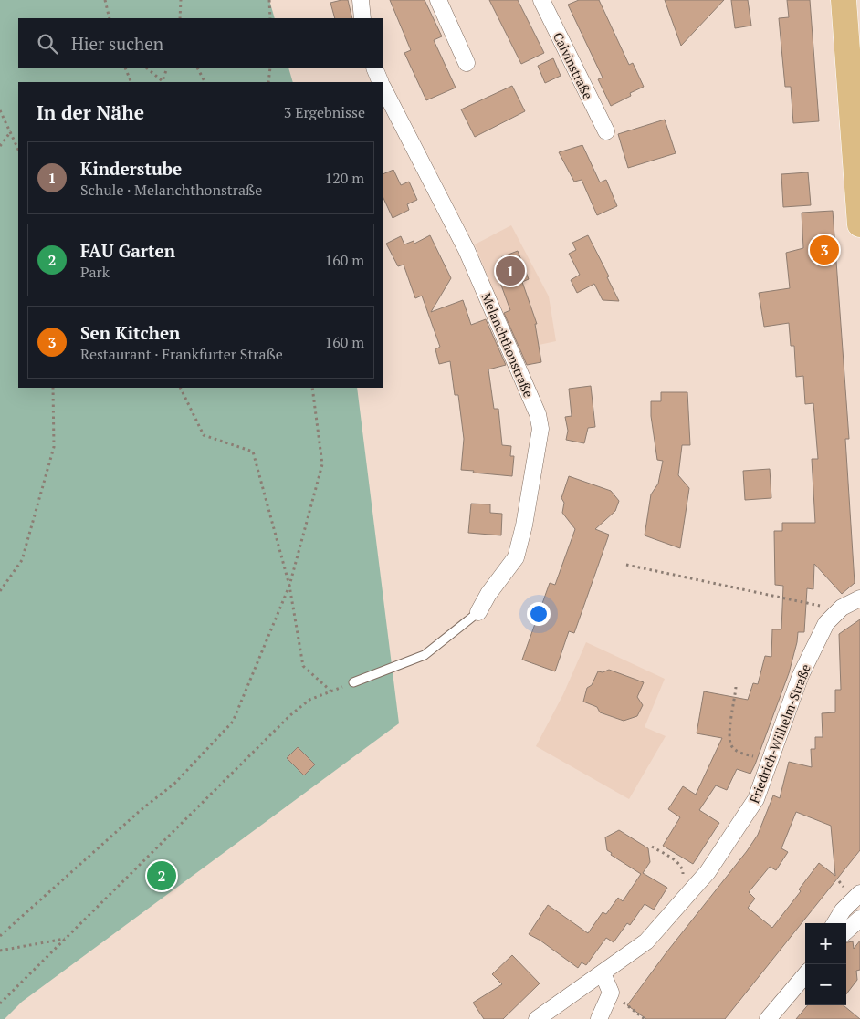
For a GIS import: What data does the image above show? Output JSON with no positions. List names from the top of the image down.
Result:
{
  "streets": {
    "street": ["Calvinstraße", "Melanchthonstraße", "Friedrich-Wilhelm-Straße"]
  },
  "page": {
    "search": "Hier suchen",
    "heading": ["In der Nähe", "3 Ergebnisse"],
    "list": [
      {
        "mark": "1",
        "name": "Kinderstube",
        "note": "Schule · Melanchthonstraße",
        "value": "120 m"
      },
      {
        "mark": "2",
        "name": "FAU Garten",
        "note": "Park",
        "value": "160 m"
      },
      {
        "mark": "3",
        "name": "Sen Kitchen",
        "note": "Restaurant · Frankfurter Straße",
        "value": "160 m"
      }
    ],
    "pins": ["3", "1", "2"],
    "map_buttons": ["+", "−"]
  }
}
